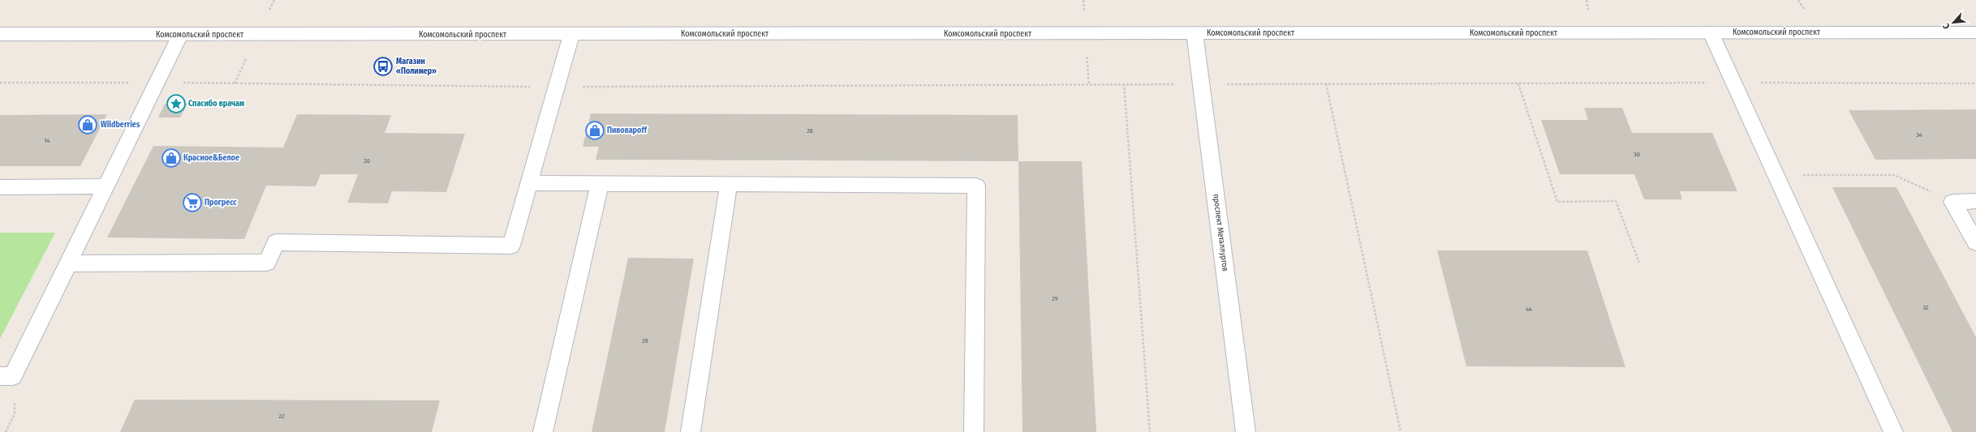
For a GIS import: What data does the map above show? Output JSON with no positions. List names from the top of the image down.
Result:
{
  "streets": {
    "street": ["Комсомольский проспект", "проспект Металлургов"]
  },
  "crossings": [
    ["Комсомольский проспект", "проспект Металлургов"]
  ],
  "places": {
    "bus stop": ["Магазин «Полимер»"],
    "place": ["Спасибо врачам"],
    "shop": ["Wildberries", "Пивовароff", "Красное&Белое"],
    "supermarket": ["Прогресс"]
  },
  "house_numbers": [
    "26",
    "34",
    "14",
    "30",
    "20",
    "29",
    "32",
    "44",
    "28",
    "22"
  ],
  "north": "bottom left"
}
